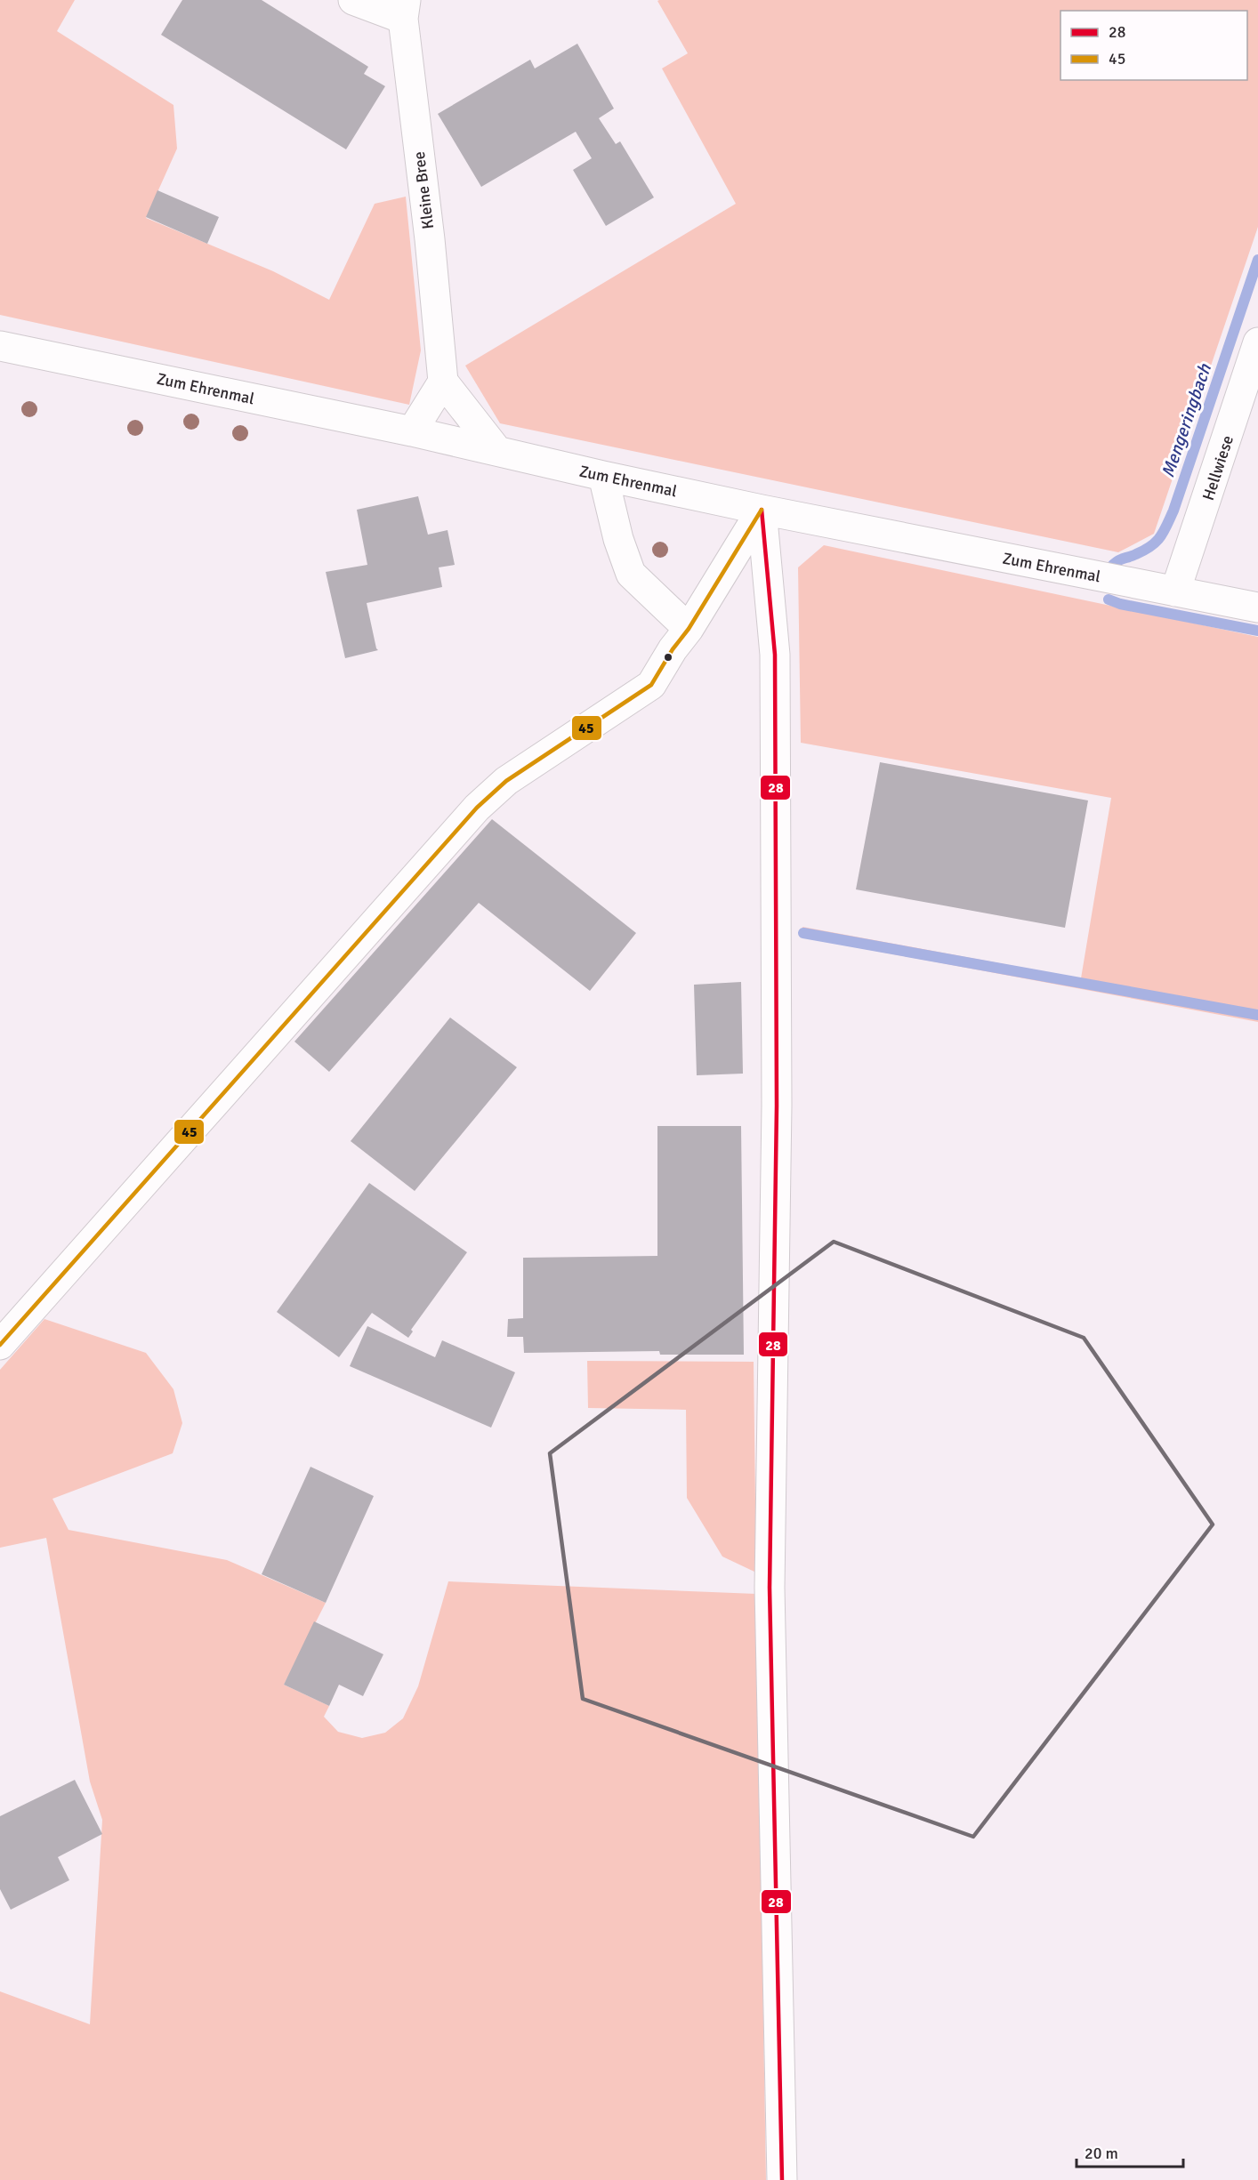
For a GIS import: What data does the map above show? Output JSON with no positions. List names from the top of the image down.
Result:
{
  "streets": {
    "street": ["Kleine Bree", "Zum Ehrenmal", "Hellwiese"]
  },
  "crossings": [
    ["Zum Ehrenmal", "Hellwiese"]
  ],
  "water": ["Mengeringbach"],
  "lines": ["transit line 28", "transit line 45"],
  "legend": ["28", "45"],
  "scale_bar": "20 m"
}
